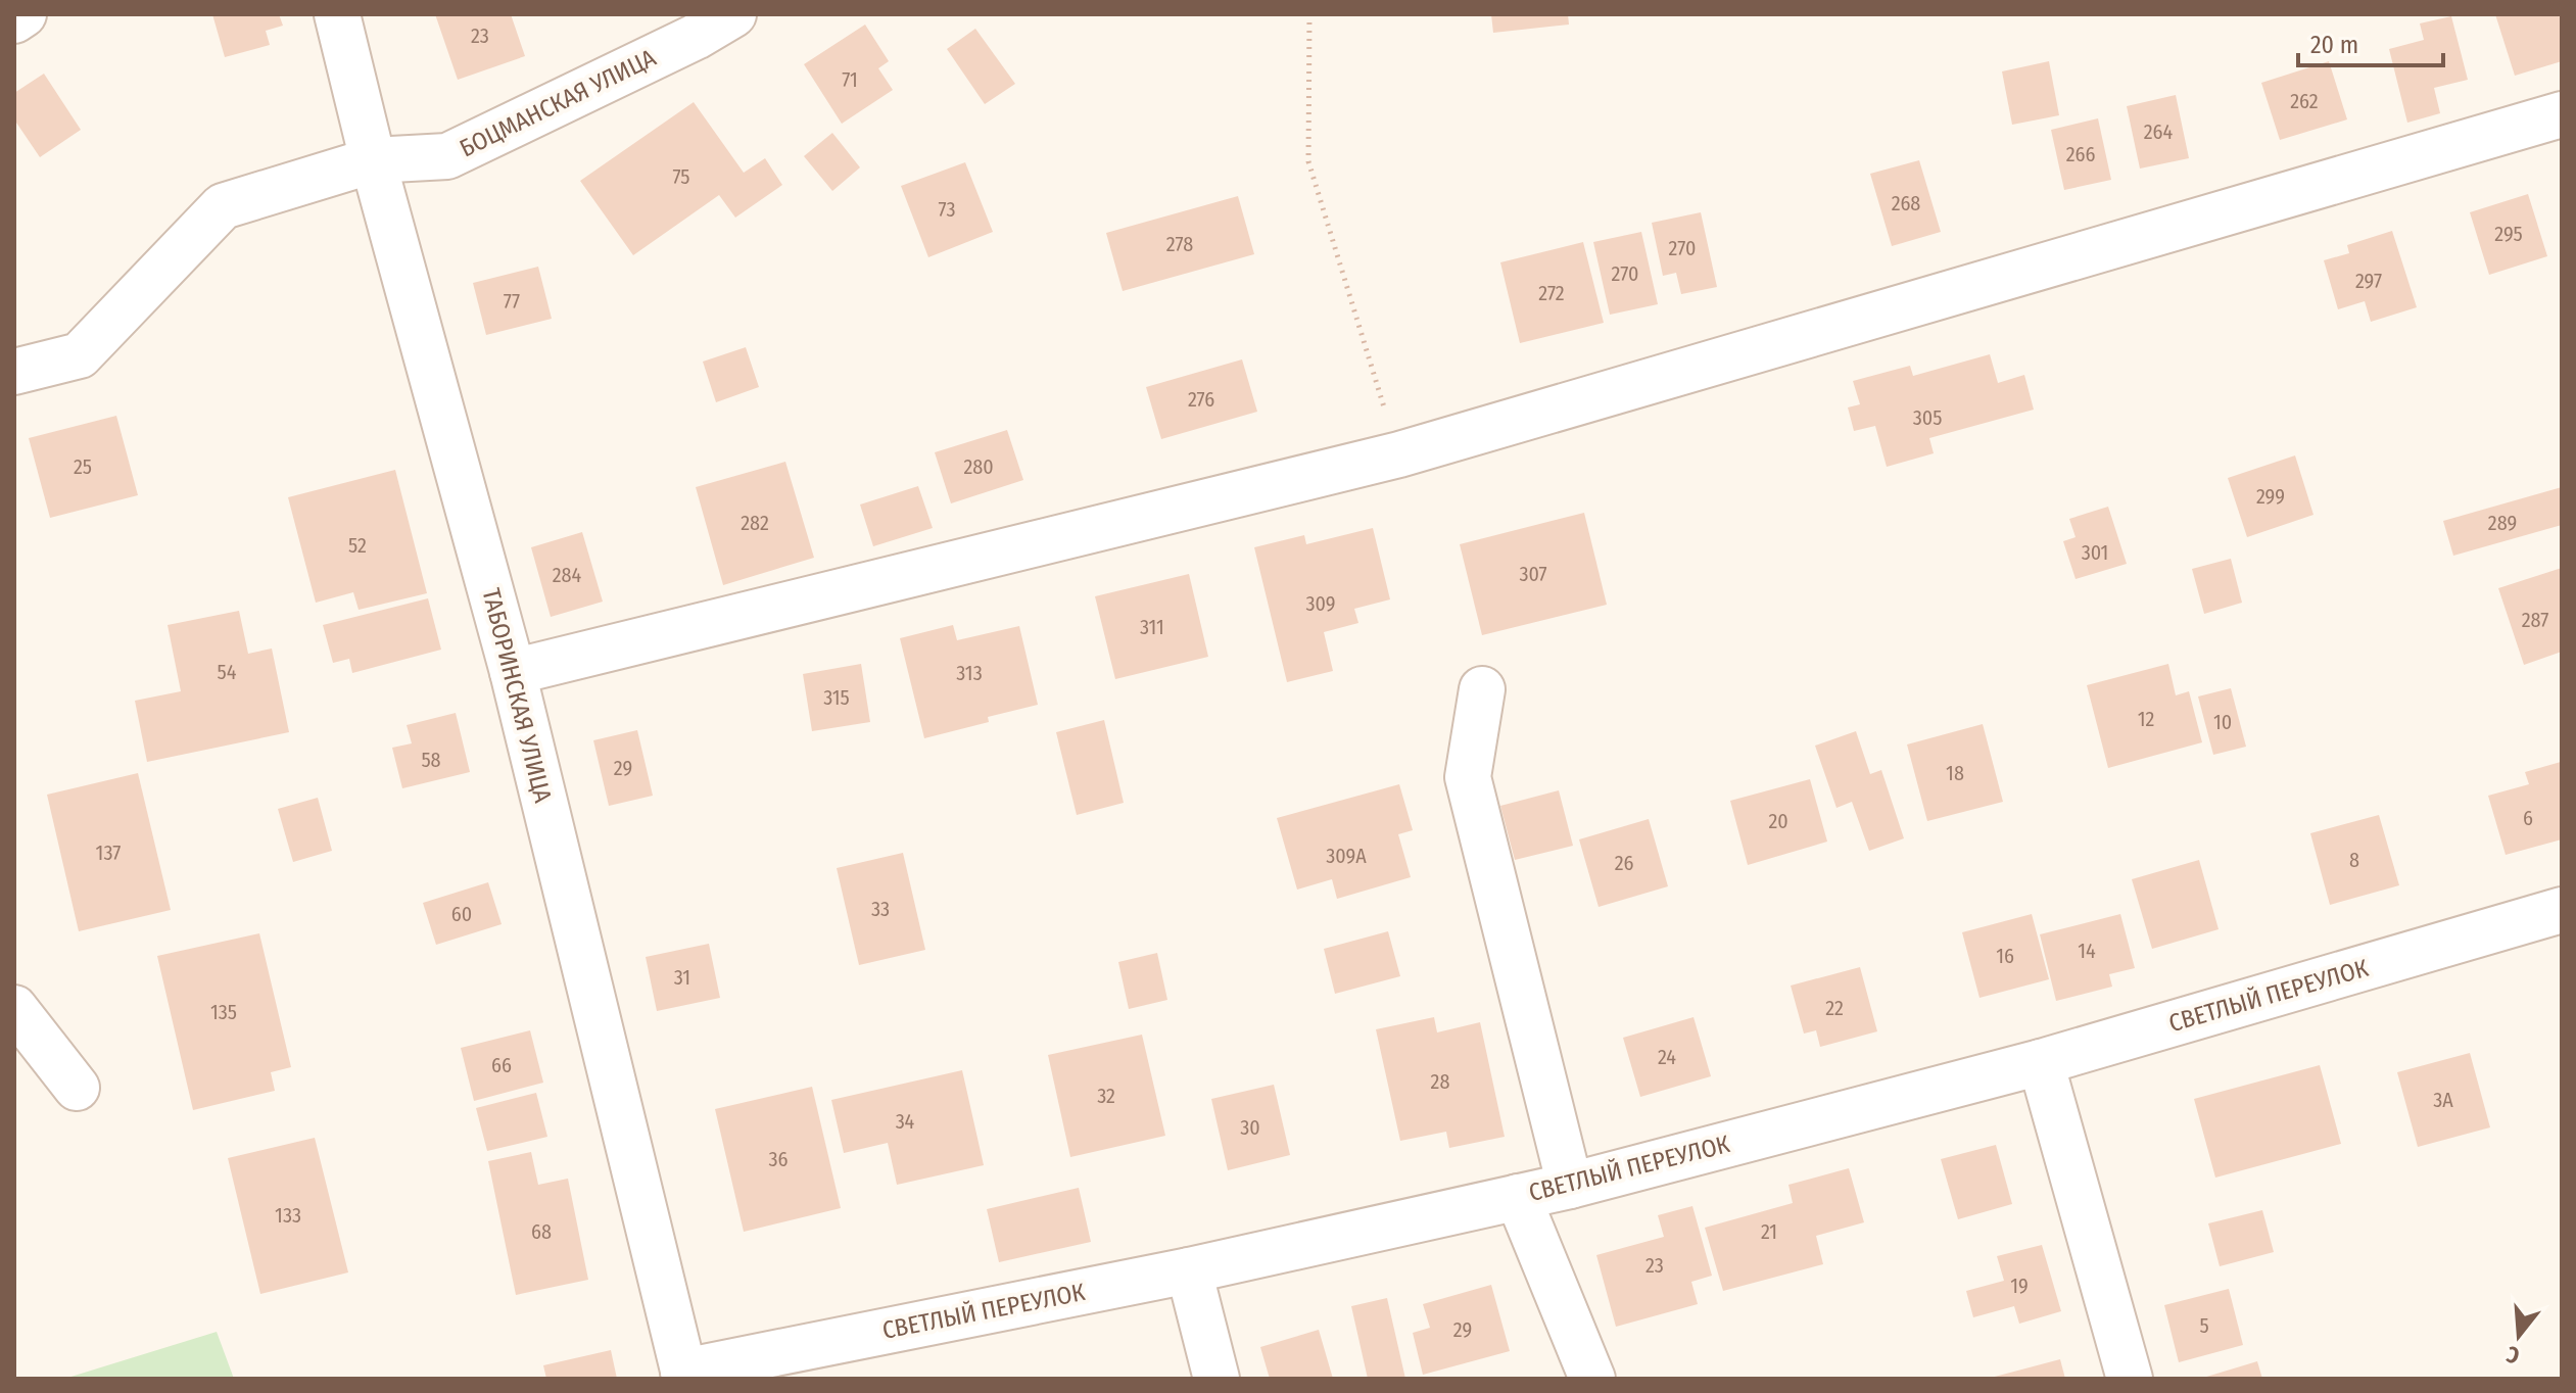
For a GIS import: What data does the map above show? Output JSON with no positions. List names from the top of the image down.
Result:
{
  "streets": {
    "street": ["БОЦМАНСКАЯ УЛИЦА", "ТАБОРИНСКАЯ УЛИЦА", "СВЕТЛЫЙ ПЕРЕУЛОК"]
  },
  "crossings": [
    ["БОЦМАНСКАЯ УЛИЦА", "ТАБОРИНСКАЯ УЛИЦА"],
    ["ТАБОРИНСКАЯ УЛИЦА", "СВЕТЛЫЙ ПЕРЕУЛОК"]
  ],
  "house_numbers": [
    "23",
    "71",
    "262",
    "264",
    "266",
    "75",
    "268",
    "73",
    "295",
    "278",
    "270",
    "270",
    "297",
    "272",
    "77",
    "276",
    "305",
    "25",
    "280",
    "299",
    "282",
    "289",
    "52",
    "301",
    "307",
    "284",
    "309",
    "287",
    "311",
    "54",
    "313",
    "315",
    "12",
    "10",
    "58",
    "29",
    "18",
    "6",
    "20",
    "137",
    "309А",
    "8",
    "26",
    "33",
    "60",
    "14",
    "16",
    "31",
    "22",
    "135",
    "24",
    "66",
    "28",
    "32",
    "3А",
    "34",
    "30",
    "36",
    "133",
    "68",
    "21",
    "23",
    "19",
    "5",
    "29"
  ],
  "scale_bar": "20 m",
  "north": "bottom"
}
